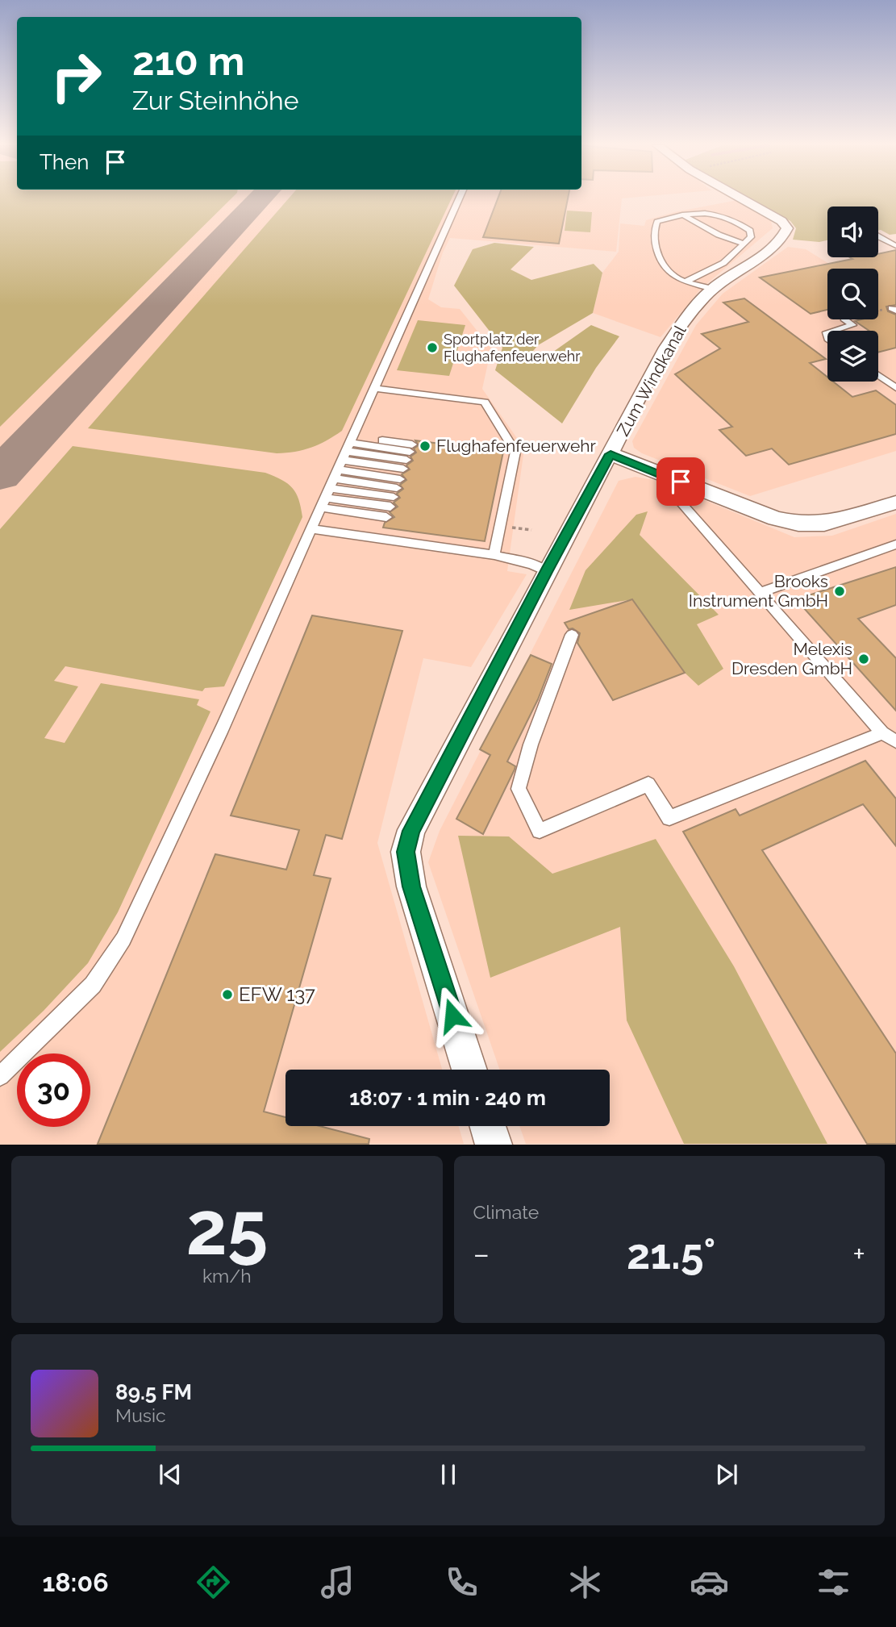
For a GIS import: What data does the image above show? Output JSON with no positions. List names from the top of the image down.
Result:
{
  "streets": {
    "street": ["Zum Windkanal"]
  },
  "places": [
    "Sportplatz der Flughafenfeuerwehr",
    "Flughafenfeuerwehr",
    "Brooks Instrument GmbH",
    "Melexis Dresden GmbH",
    "EFW 137"
  ],
  "page": {
    "turn": ["210 m", "Zur Steinhöhe"],
    "then": "Then",
    "limit": "30",
    "trip": "18:07 · 1 min · 240 m",
    "tile": [
      ["25", "km/h"],
      "Climate"
    ],
    "heat": ["−", "21.5°", "+"],
    "song": ["89.5 FM", "Music"],
    "tabs": "18:06"
  }
}
